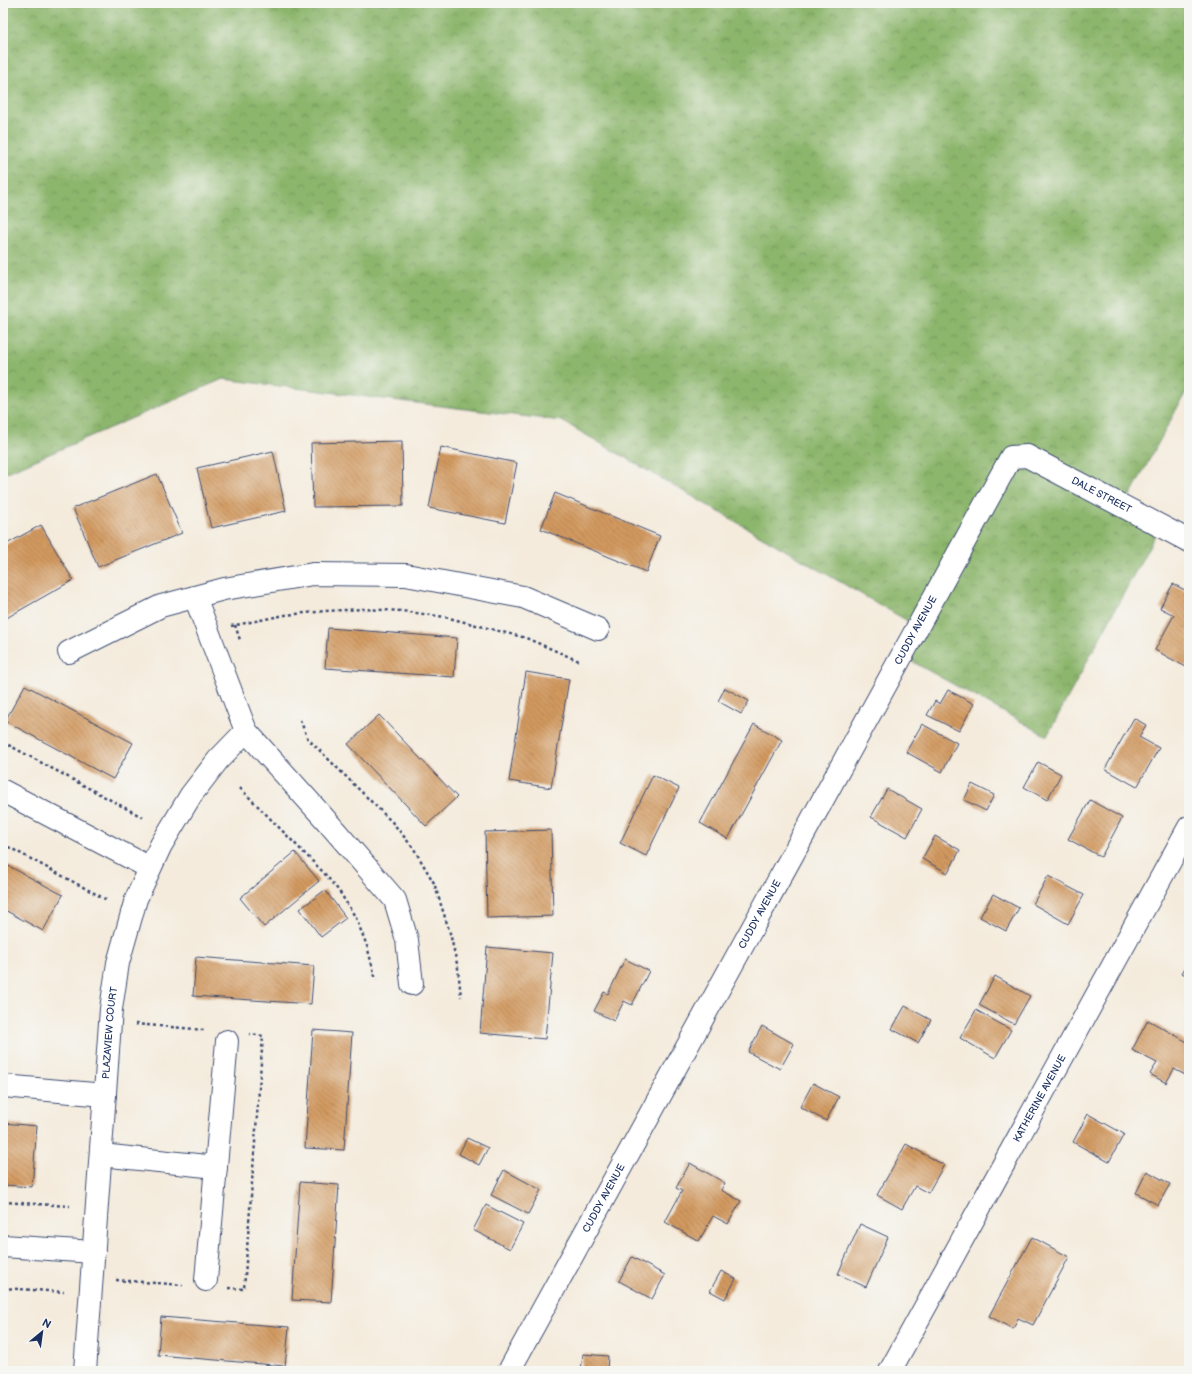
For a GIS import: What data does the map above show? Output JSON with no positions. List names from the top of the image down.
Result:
{
  "streets": {
    "street": [
      "DALE STREET",
      "CUDDY AVENUE",
      "PLAZAVIEW COURT",
      "KATHERINE AVENUE"
    ]
  },
  "crossings": [
    ["DALE STREET", "CUDDY AVENUE"]
  ],
  "north": "top right"
}
